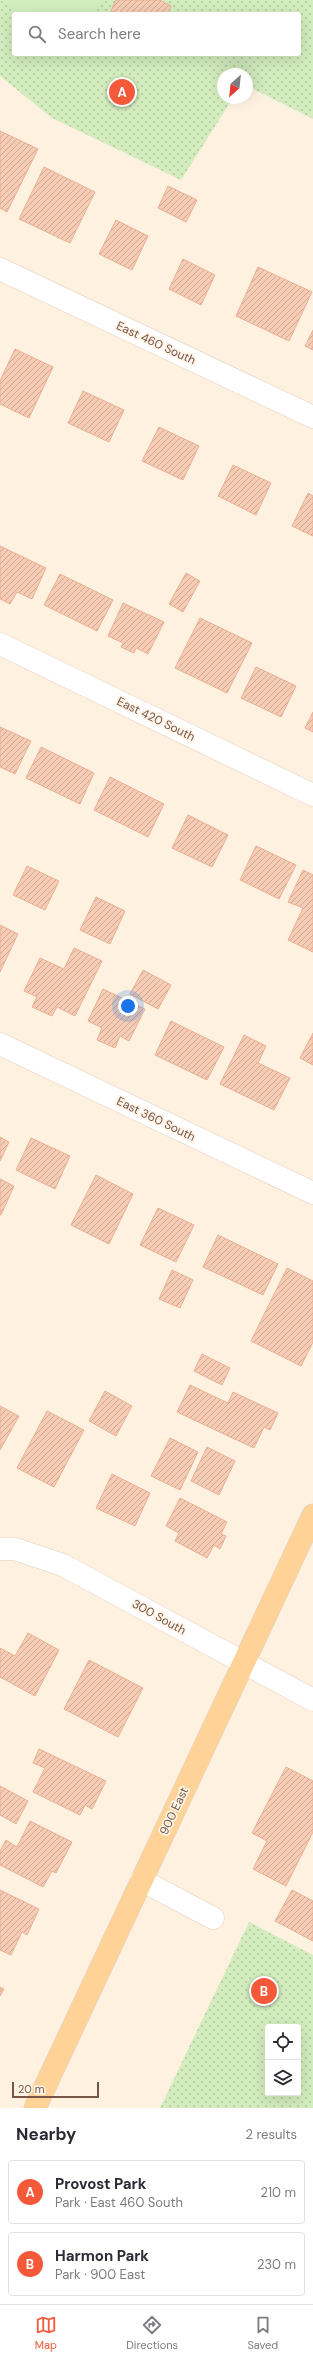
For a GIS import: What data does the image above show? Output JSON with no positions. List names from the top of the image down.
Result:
{
  "streets": {
    "main road": ["900 East"],
    "street": [
      "East 460 South",
      "East 420 South",
      "East 360 South",
      "300 South"
    ]
  },
  "crossings": [
    ["300 South", "900 East"]
  ],
  "scale_bar": "20 m",
  "north": "bottom left",
  "page": {
    "search": "Search here",
    "pins": ["A", "B"],
    "scale": "20 m",
    "heading": ["Nearby", "2 results"],
    "list": [
      {
        "mark": "A",
        "name": "Provost Park",
        "note": "Park · East 460 South",
        "value": "210 m"
      },
      {
        "mark": "B",
        "name": "Harmon Park",
        "note": "Park · 900 East",
        "value": "230 m"
      }
    ],
    "nav": ["Map", "Directions", "Saved"]
  }
}
